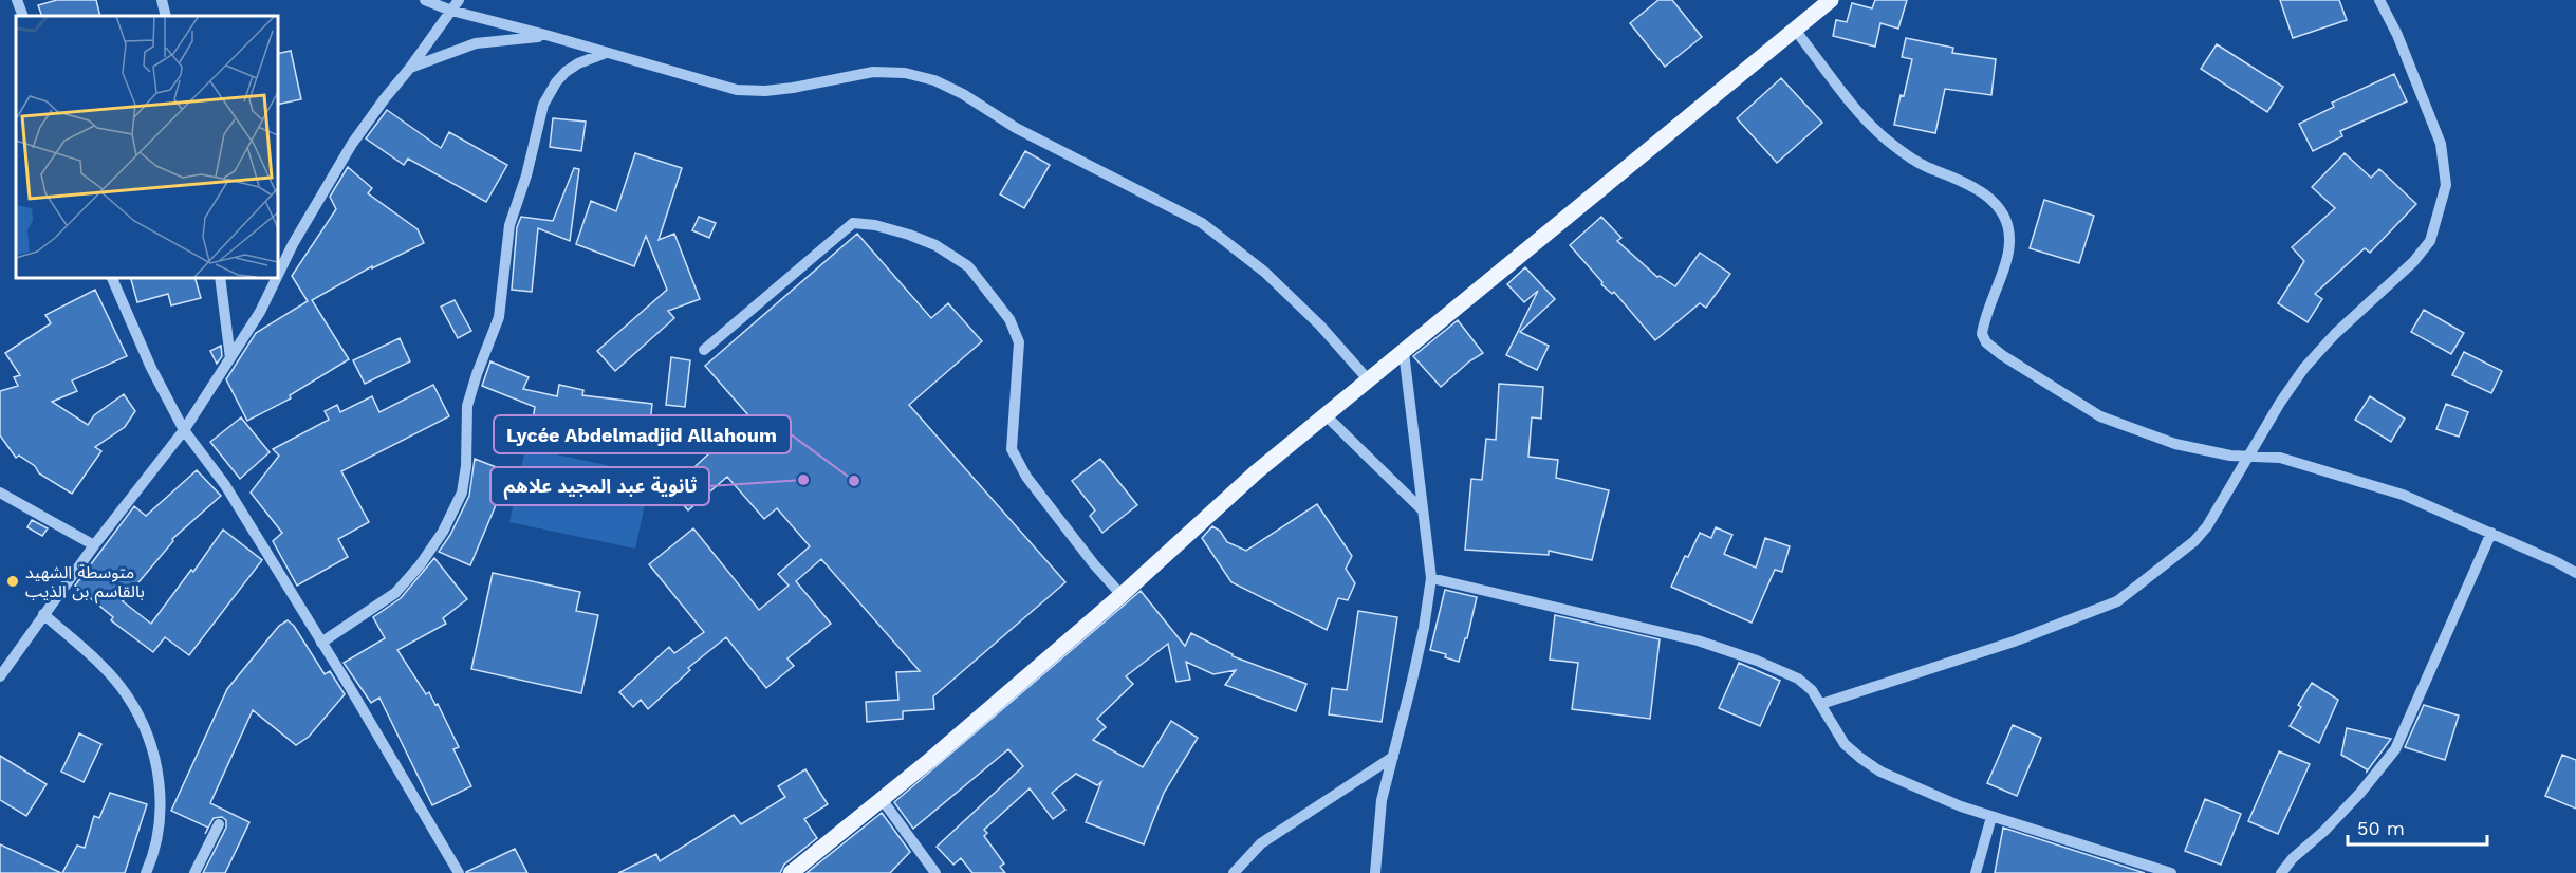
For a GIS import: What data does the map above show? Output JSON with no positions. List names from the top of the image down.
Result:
{
  "places": ["ثانوية عبد المجيد علاهم", "Lycée Abdelmadjid Allahoum", "متوسطة الشهيد بالقاسم بن الذيب"],
  "scale_bar": "50 m"
}
